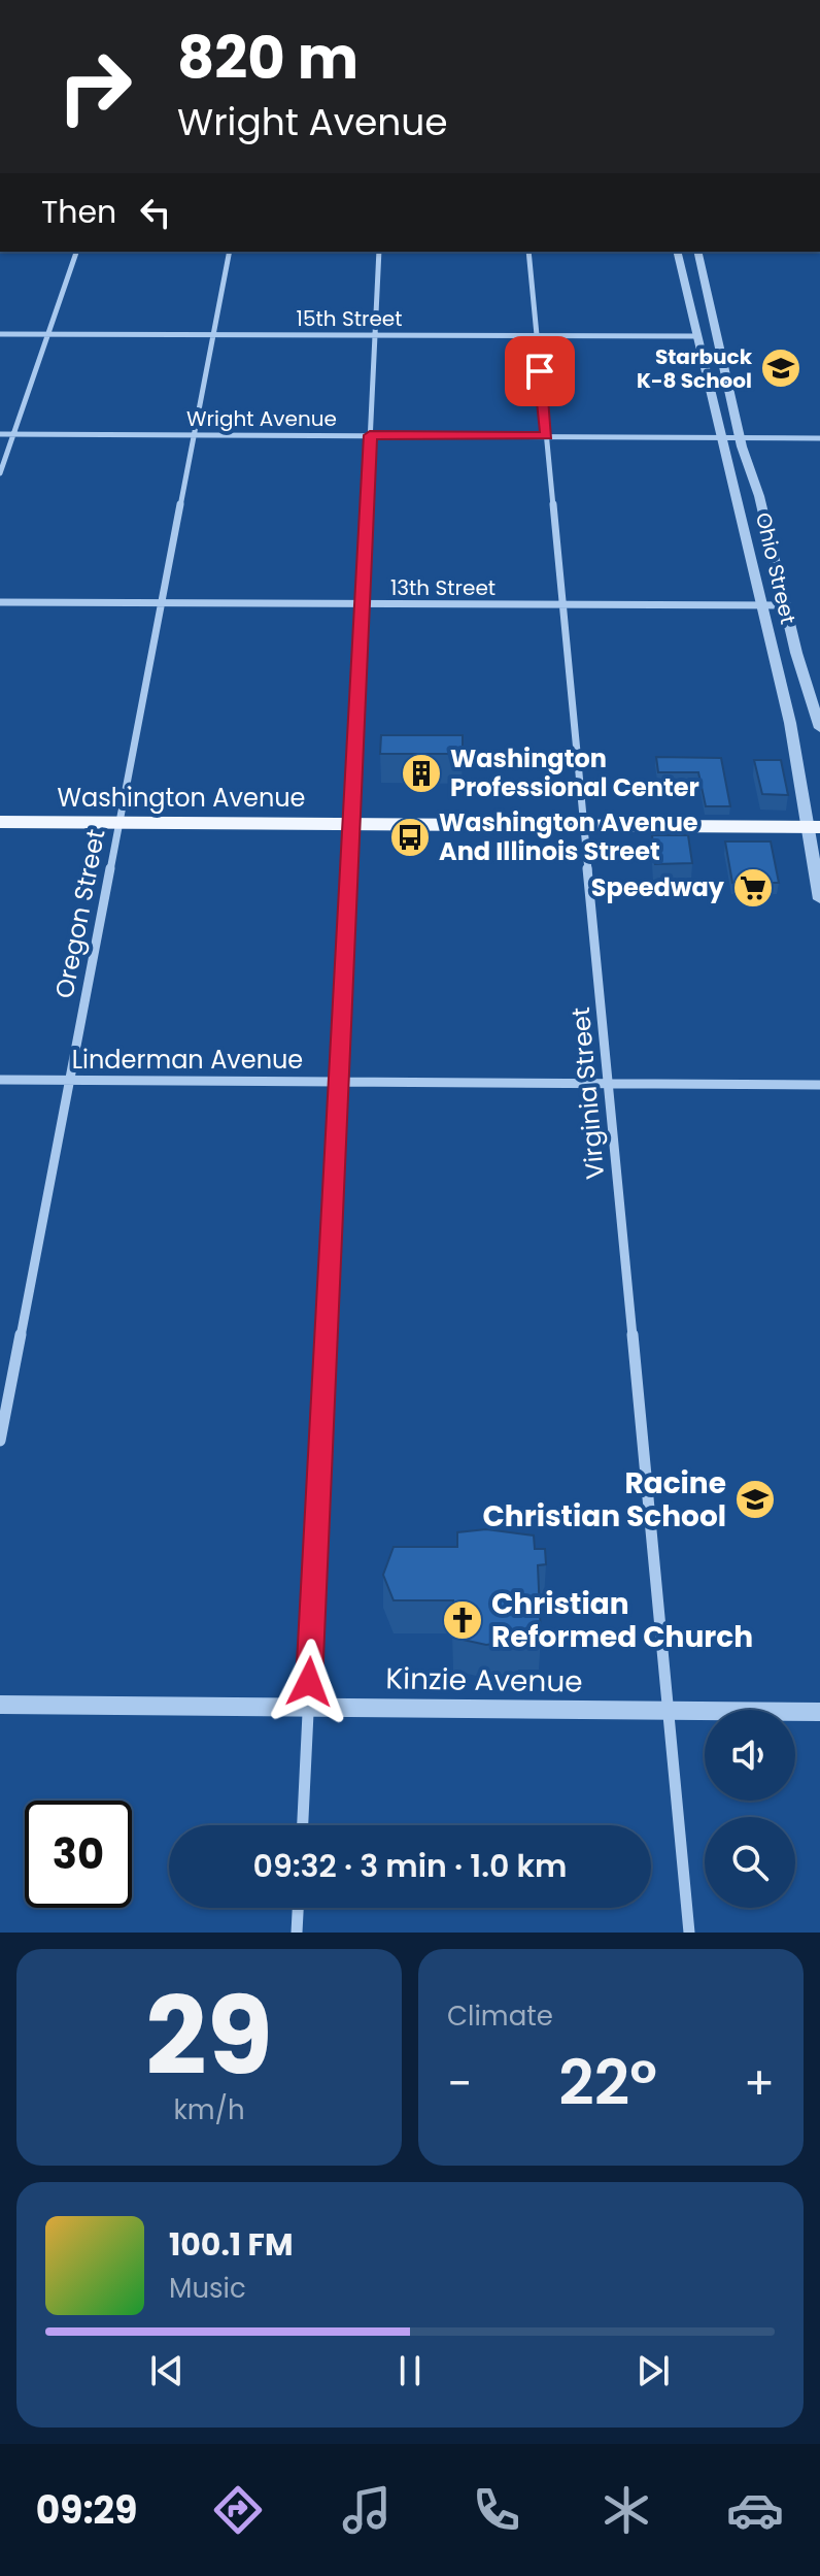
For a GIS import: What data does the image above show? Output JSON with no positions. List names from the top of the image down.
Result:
{
  "streets": {
    "main road": ["Washington Avenue"],
    "street": [
      "15th Street",
      "Wright Avenue",
      "Ohio Street",
      "13th Street",
      "Oregon Street",
      "Linderman Avenue",
      "Virginia Street",
      "Kinzie Avenue"
    ]
  },
  "crossings": [
    ["15th Street", "Ohio Street"],
    ["15th Street", "Oregon Street"],
    ["15th Street", "Virginia Street"],
    ["Wright Avenue", "Ohio Street"],
    ["Wright Avenue", "Oregon Street"],
    ["Wright Avenue", "Virginia Street"],
    ["Ohio Street", "13th Street"],
    ["Ohio Street", "Washington Avenue"],
    ["13th Street", "Oregon Street"],
    ["13th Street", "Virginia Street"],
    ["Washington Avenue", "Oregon Street"],
    ["Washington Avenue", "Virginia Street"],
    ["Oregon Street", "Linderman Avenue"],
    ["Linderman Avenue", "Virginia Street"],
    ["Virginia Street", "Kinzie Avenue"]
  ],
  "places": {
    "school or university": ["Starbuck K-8 School", "Racine Christian School"],
    "building": ["Washington Professional Center"],
    "bus stop": ["Washington Avenue And Illinois Street"],
    "supermarket": ["Speedway"],
    "church": ["Christian Reformed Church"]
  },
  "page": {
    "turn": ["820 m", "Wright Avenue"],
    "then": "Then",
    "limit": "30",
    "trip": "09:32 · 3 min · 1.0 km",
    "tile": [
      ["29", "km/h"],
      "Climate"
    ],
    "heat": ["−", "22°", "+"],
    "song": ["100.1 FM", "Music"],
    "tabs": "09:29"
  }
}
